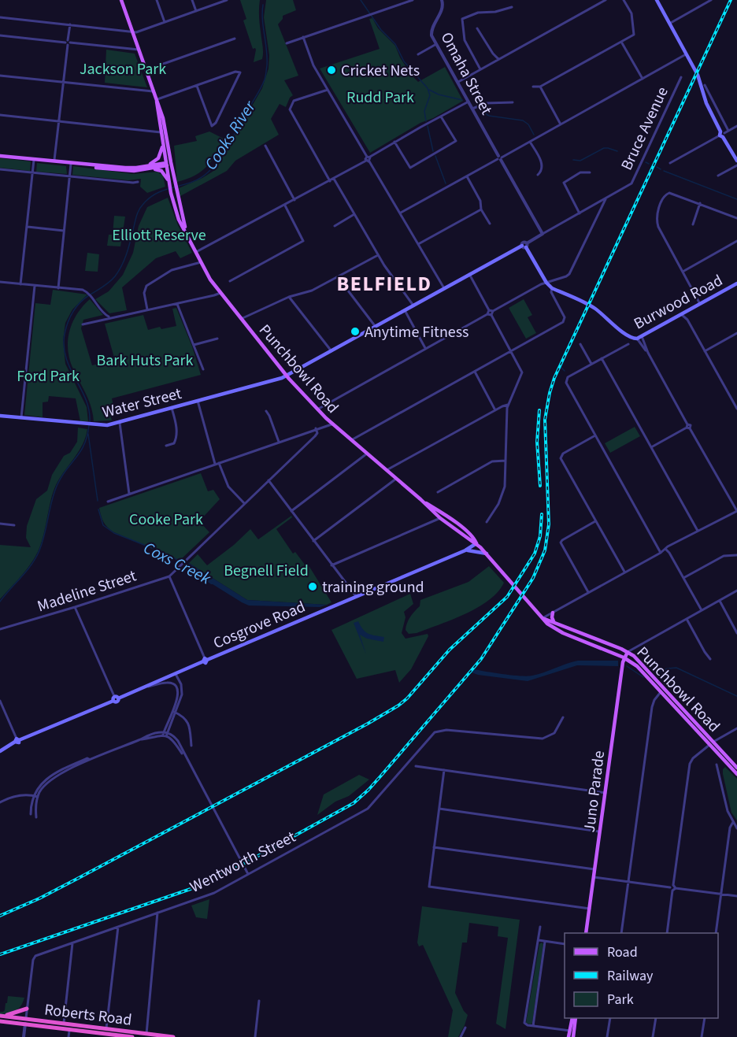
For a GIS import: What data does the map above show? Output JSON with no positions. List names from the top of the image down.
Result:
{
  "streets": {
    "highway": ["Roberts Road"],
    "main road": [
      "Burwood Road",
      "Punchbowl Road",
      "Water Street",
      "Cosgrove Road",
      "Juno Parade"
    ],
    "street": [
      "Omaha Street",
      "Bruce Avenue",
      "Madeline Street",
      "Wentworth Street"
    ]
  },
  "crossings": [
    ["Omaha Street", "Bruce Avenue"],
    ["Bruce Avenue", "Burwood Road"],
    ["Punchbowl Road", "Water Street"],
    ["Punchbowl Road", "Cosgrove Road"],
    ["Punchbowl Road", "Juno Parade"]
  ],
  "districts": ["BELFIELD"],
  "water": ["Cooks River", "Coxs Creek"],
  "parks": [
    "Jackson Park",
    "Rudd Park",
    "Elliott Reserve",
    "Bark Huts Park",
    "Ford Park",
    "Cooke Park",
    "Begnell Field"
  ],
  "places": ["Cricket Nets", "Anytime Fitness", "training ground"],
  "legend": ["Road", "Railway", "Park"]
}
